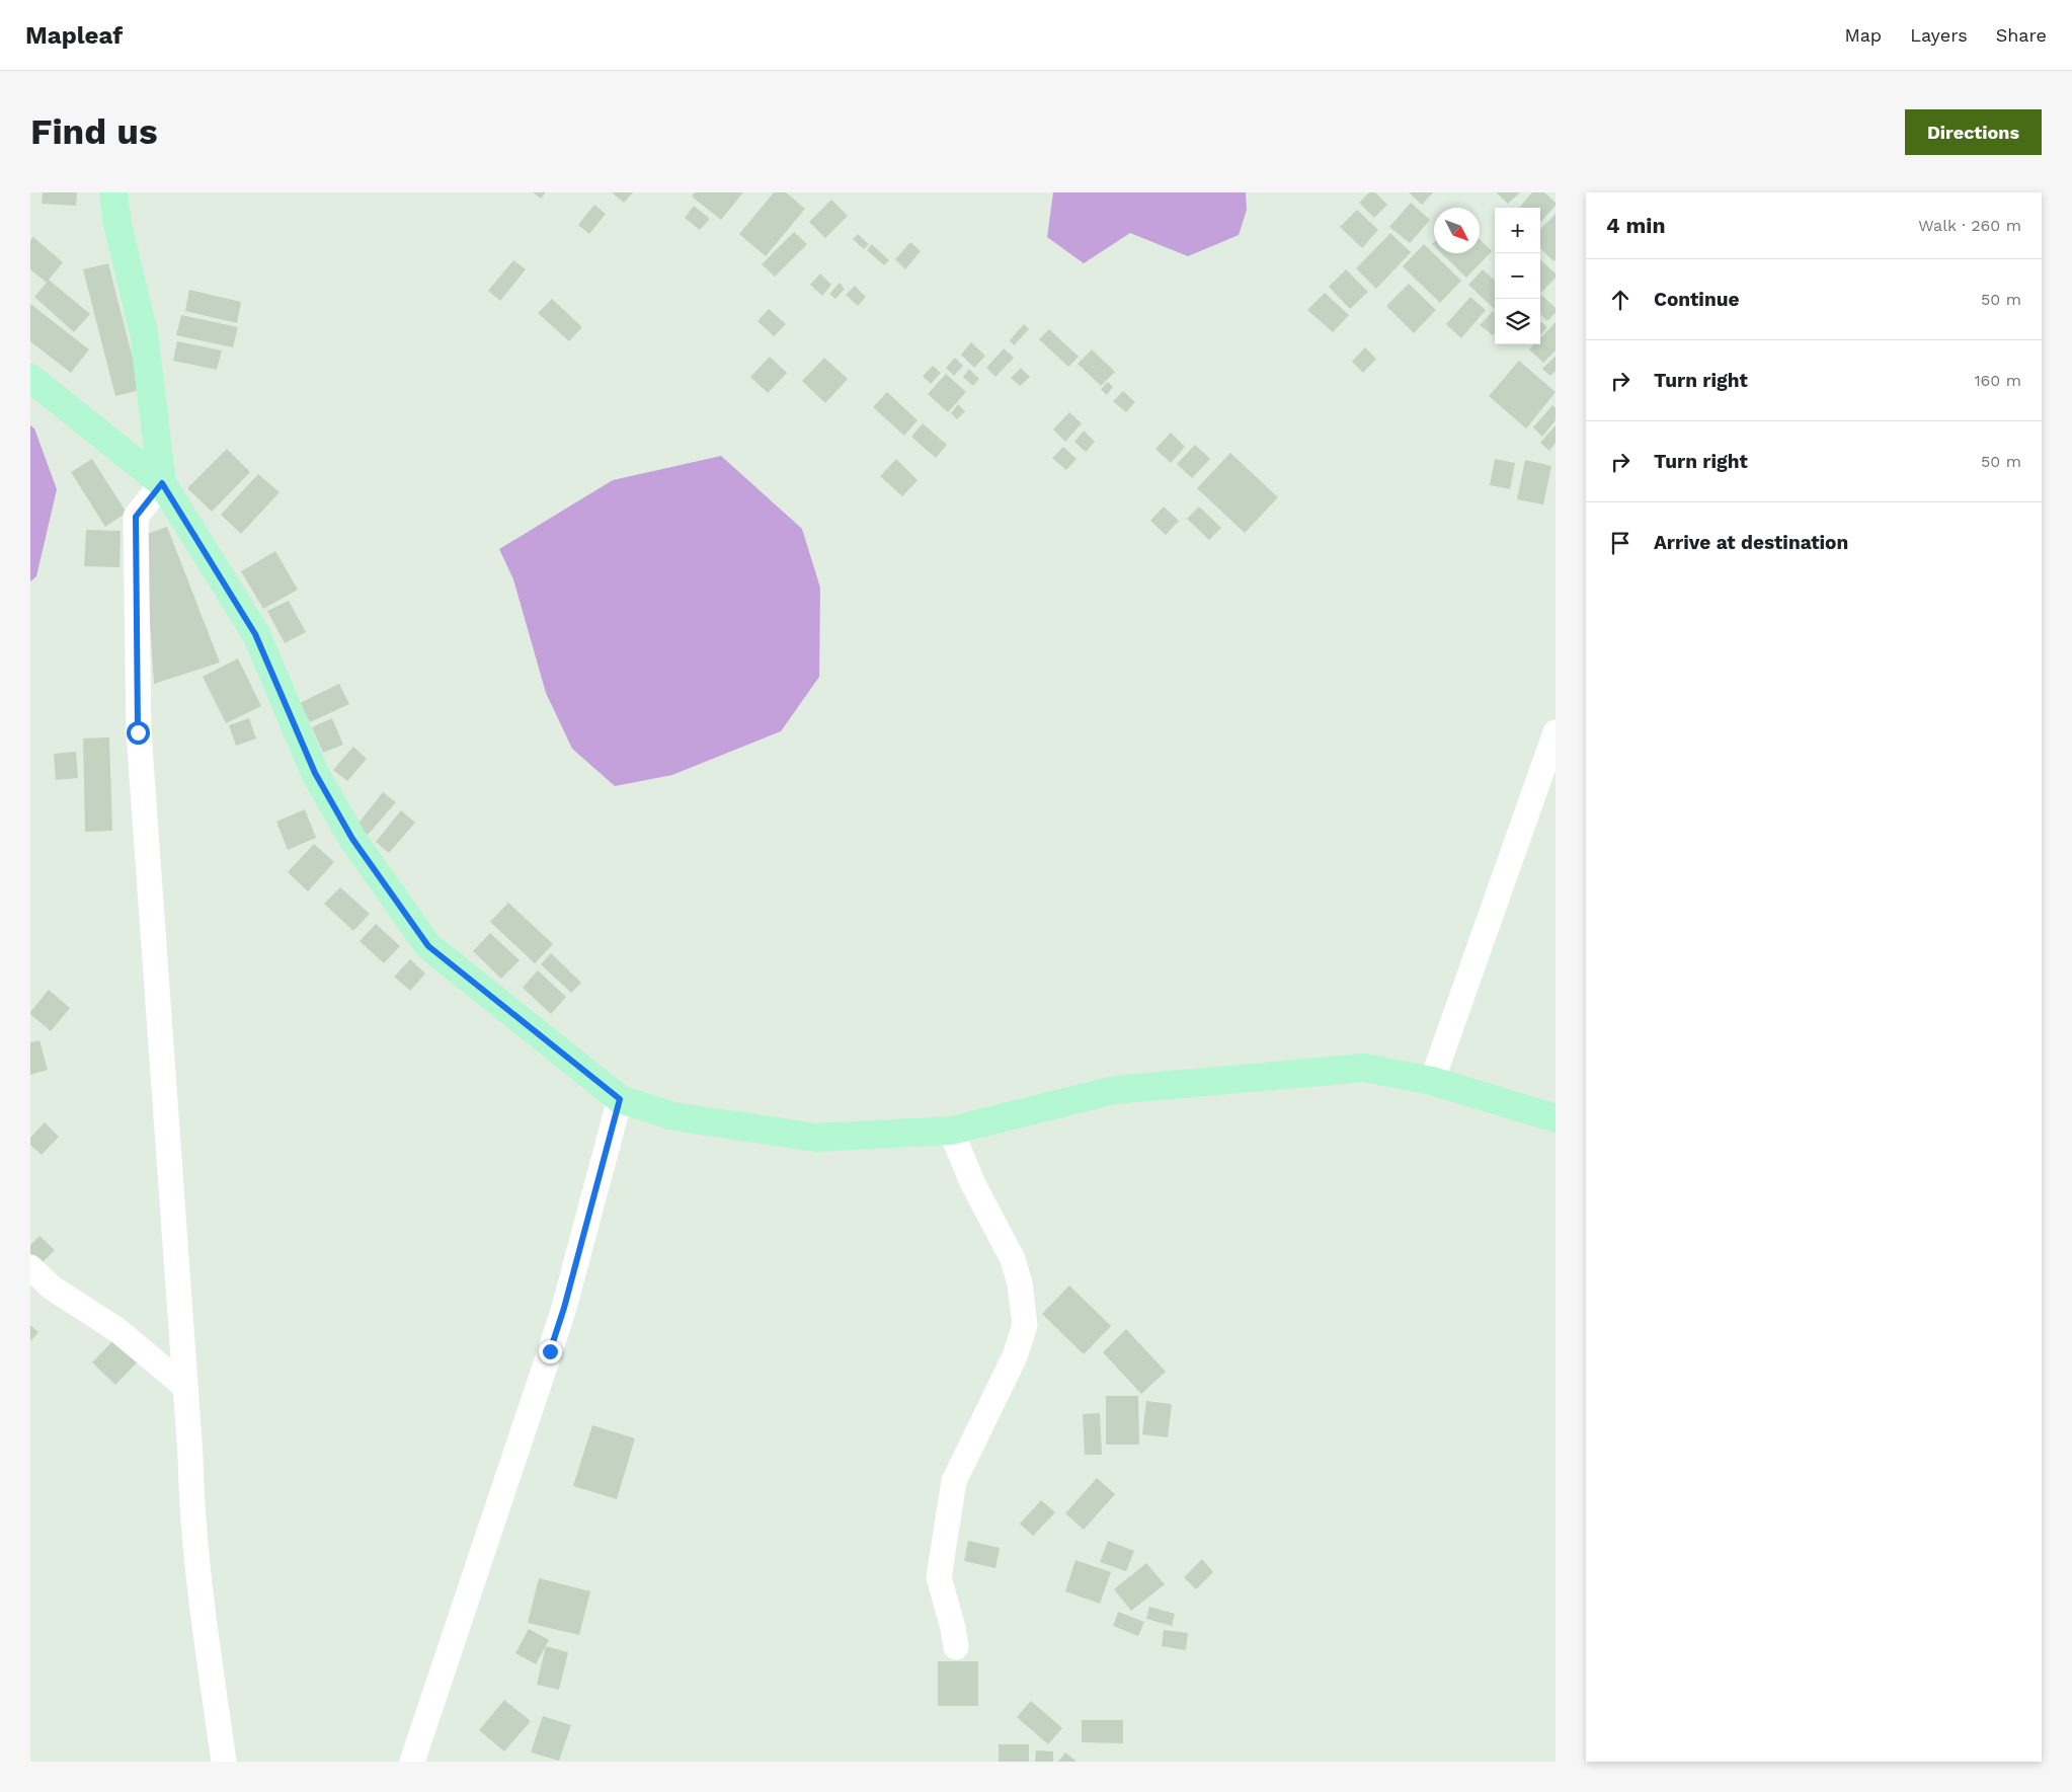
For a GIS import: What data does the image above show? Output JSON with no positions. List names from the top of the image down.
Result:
{
  "north": "bottom right",
  "page": {
    "header": "Mapleaf",
    "nav": ["Map", "Layers", "Share"],
    "buttons": "Directions",
    "title": "Find us",
    "heading": ["4 min", "Walk · 260 m"],
    "map_buttons": ["+", "−"],
    "list": [
      ["Continue", "50 m"],
      ["Turn right", "160 m"],
      ["Turn right", "50 m"],
      "Arrive at destination"
    ]
  }
}
